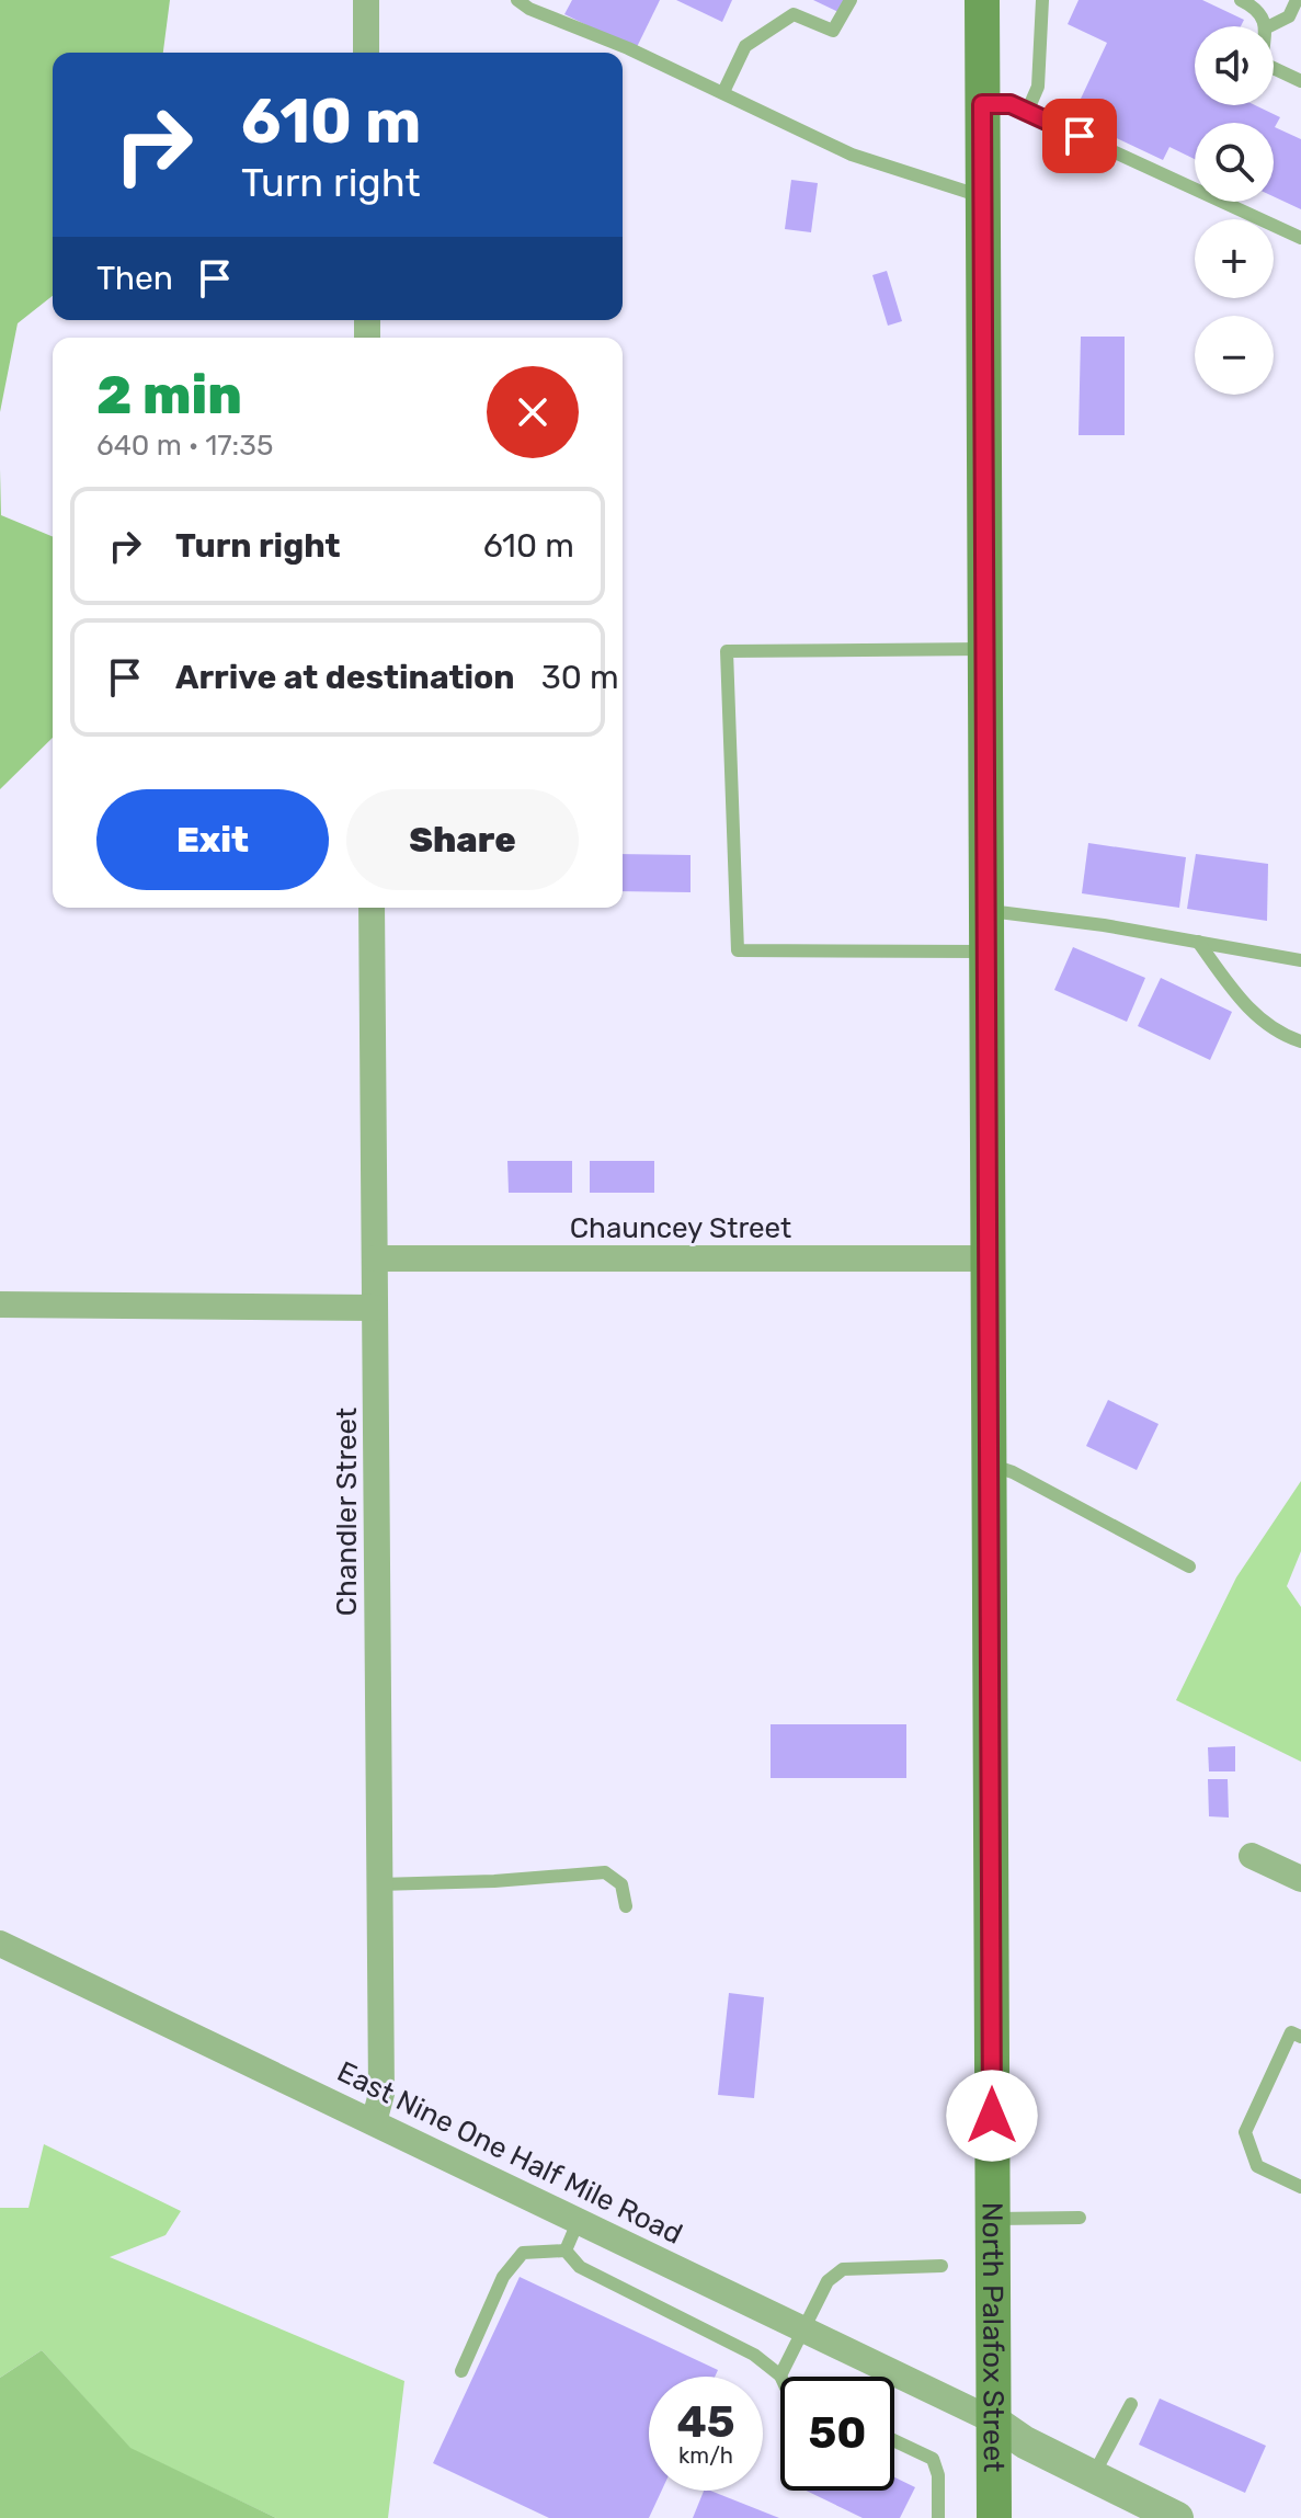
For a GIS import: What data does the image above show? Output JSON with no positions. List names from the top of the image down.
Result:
{
  "streets": {
    "main road": ["North Palafox Street"],
    "street": ["Chauncey Street", "Chandler Street", "East Nine One Half Mile Road"]
  },
  "crossings": [
    ["Chauncey Street", "Chandler Street"],
    ["Chauncey Street", "North Palafox Street"],
    ["Chandler Street", "East Nine One Half Mile Road"],
    ["East Nine One Half Mile Road", "North Palafox Street"]
  ],
  "page": {
    "map_buttons": ["+", "−"],
    "turn": ["610 m", "Turn right"],
    "then": "Then",
    "heading": ["2 min", "640 m · 17:35"],
    "list": [
      {
        "name": "Turn right",
        "value": "610 m"
      },
      {
        "name": "Arrive at destination",
        "value": "30 m"
      }
    ],
    "buttons": ["Exit", "Share"],
    "speed": "45 km/h",
    "limit": "50"
  }
}
